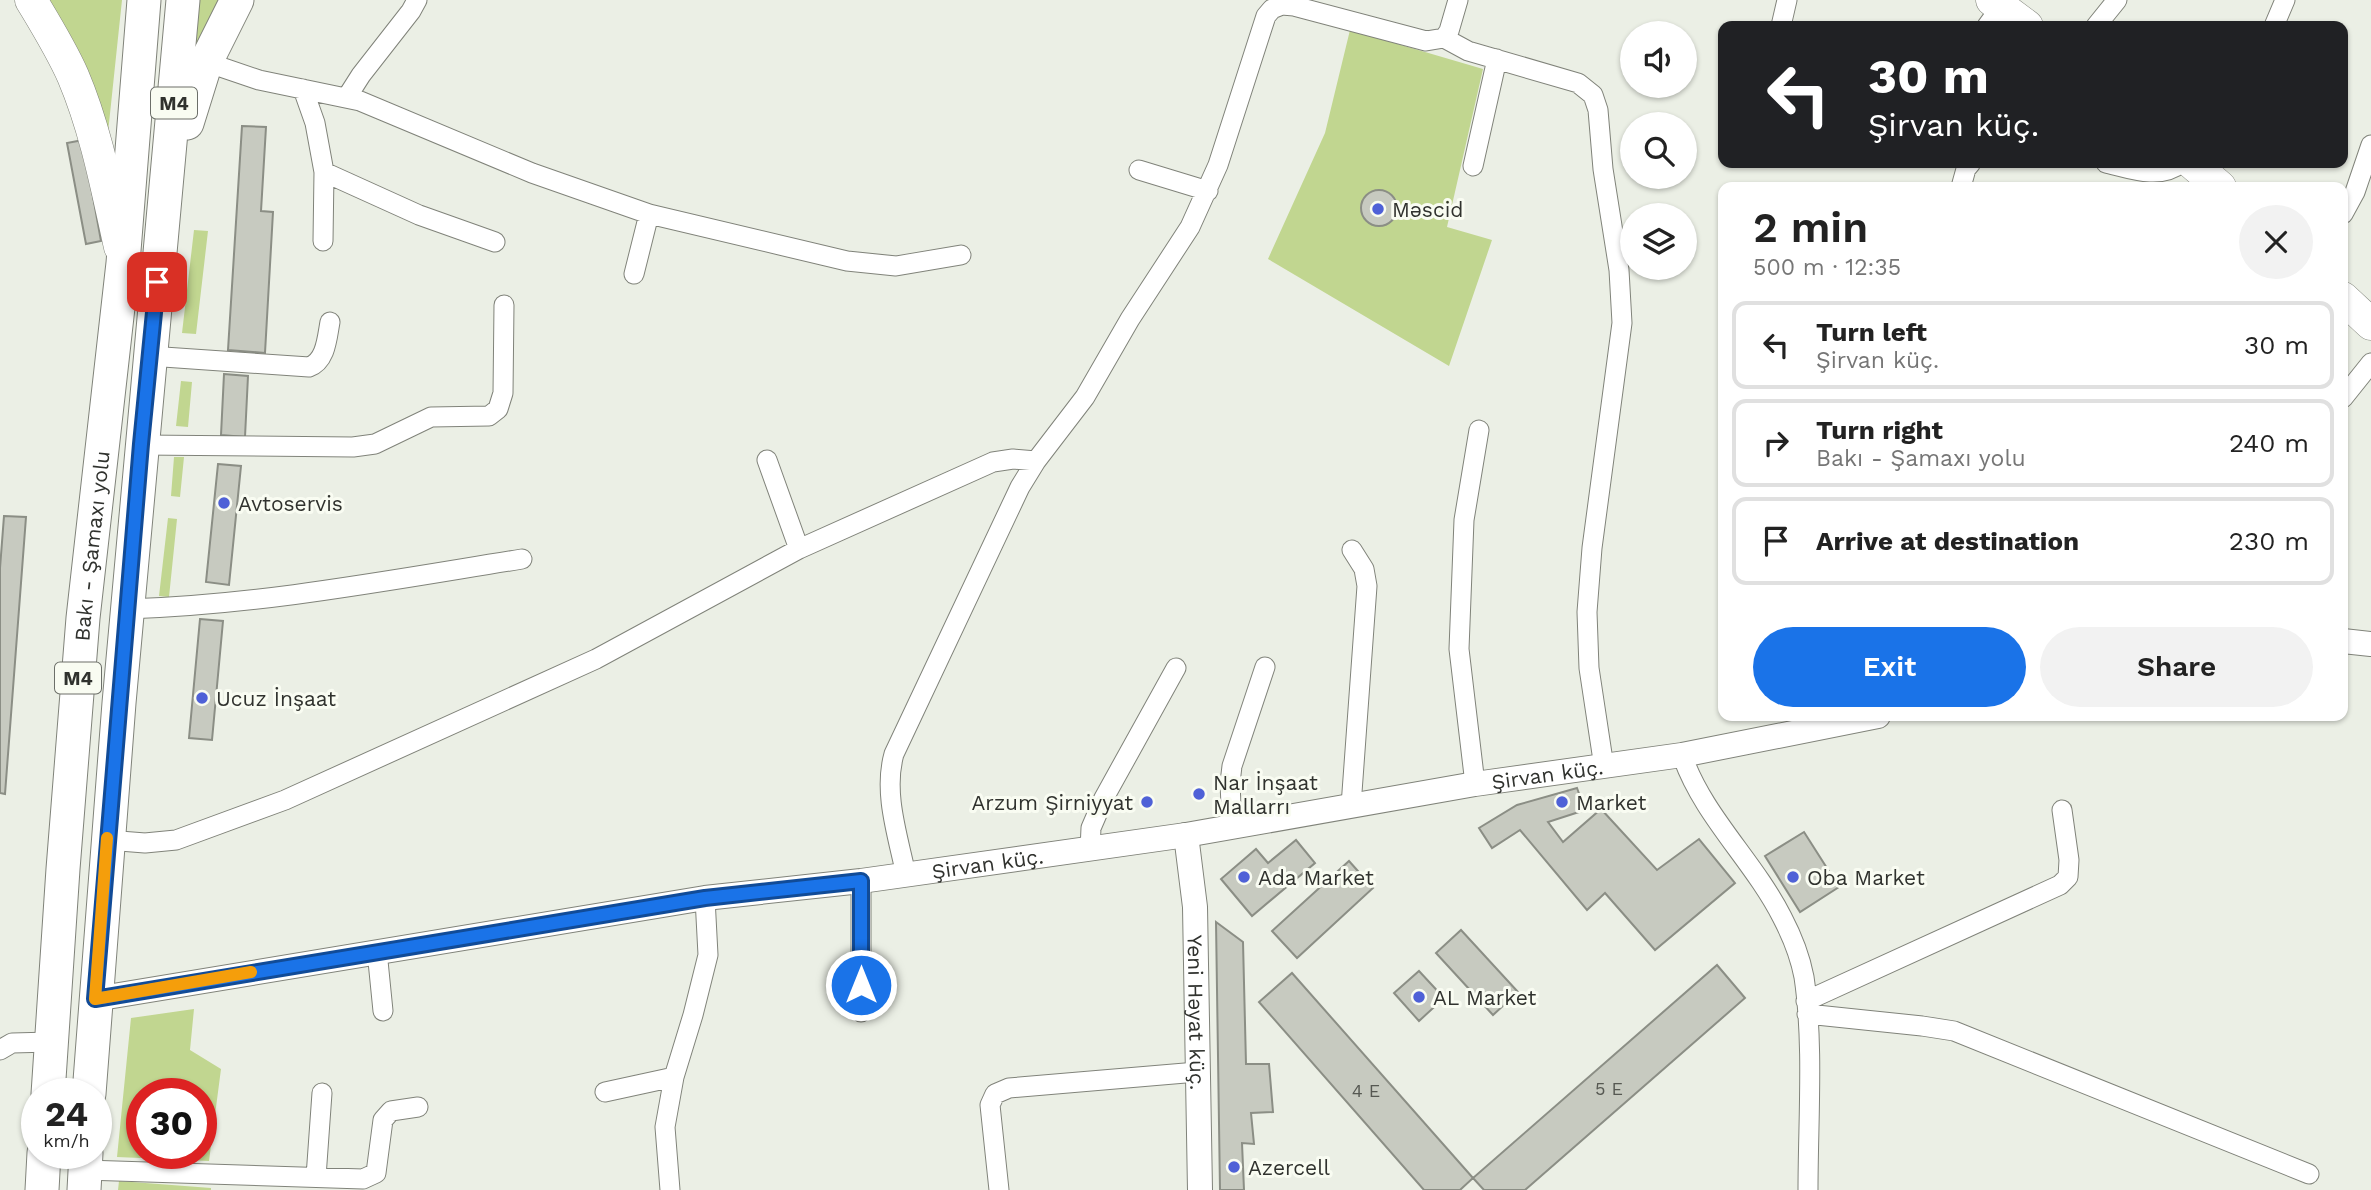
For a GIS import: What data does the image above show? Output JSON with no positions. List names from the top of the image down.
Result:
{
  "streets": {
    "highway": ["M4", "Bakı - Şamaxı yolu"],
    "street": ["Şirvan küç.", "Yeni Həyat küç."]
  },
  "crossings": [
    ["Bakı - Şamaxı yolu", "Şirvan küç."],
    ["Şirvan küç.", "Yeni Həyat küç."]
  ],
  "places": [
    "Məscid",
    "Avtoservis",
    "Ucuz İnşaat",
    "Nar İnşaat Mallarrı",
    "Arzum Şirniyyat",
    "Market",
    "Ada Market",
    "Oba Market",
    "AL Market",
    "Azercell"
  ],
  "house_numbers": ["5 E", "4 E"],
  "page": {
    "turn": ["30 m", "Şirvan küç."],
    "heading": ["2 min", "500 m · 12:35"],
    "list": [
      {
        "name": "Turn left",
        "note": "Şirvan küç.",
        "value": "30 m"
      },
      {
        "name": "Turn right",
        "note": "Bakı - Şamaxı yolu",
        "value": "240 m"
      },
      {
        "name": "Arrive at destination",
        "value": "230 m"
      }
    ],
    "buttons": ["Exit", "Share"],
    "speed": "24 km/h",
    "limit": "30"
  }
}
